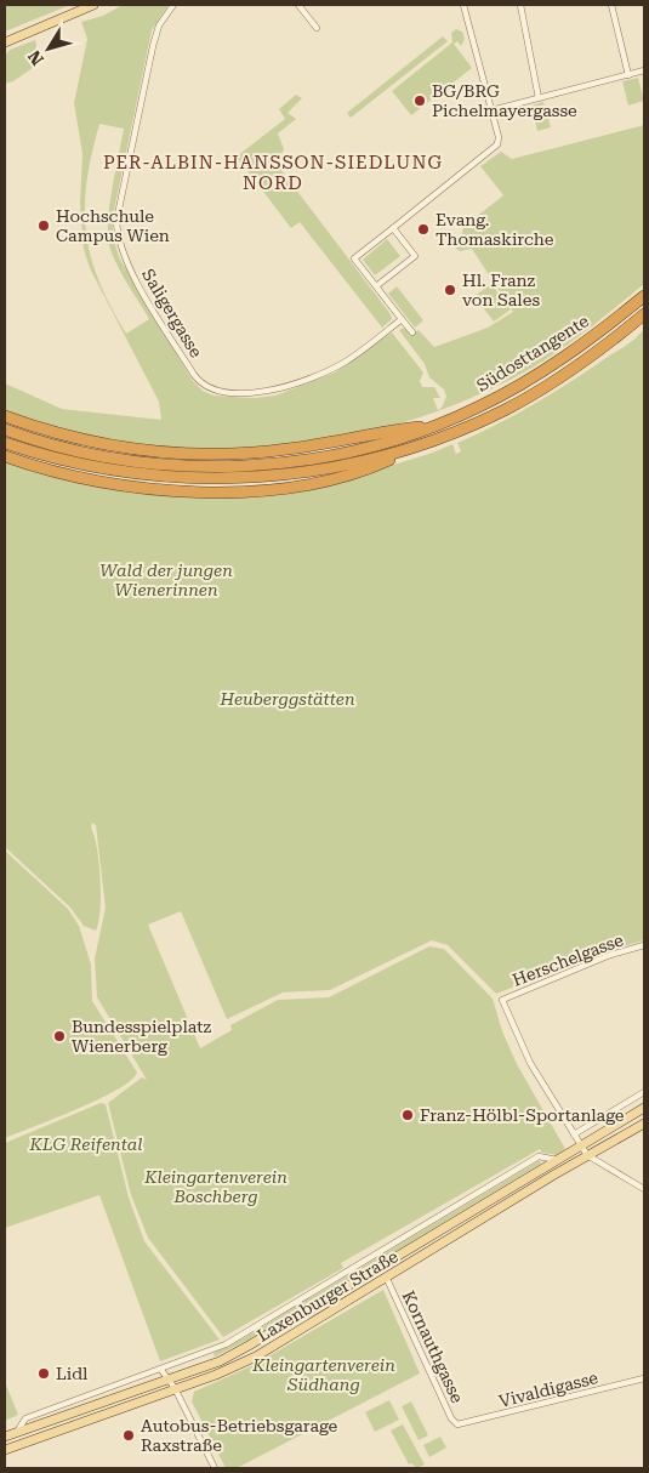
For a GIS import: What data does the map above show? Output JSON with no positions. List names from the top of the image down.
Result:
{
  "streets": {
    "highway": ["Südosttangente"],
    "main road": ["Laxenburger Straße"],
    "street": [
      "Saligergasse",
      "Herschelgasse",
      "Kornauthgasse",
      "Vivaldigasse"
    ]
  },
  "crossings": [
    ["Laxenburger Straße", "Kornauthgasse"],
    ["Kornauthgasse", "Vivaldigasse"]
  ],
  "districts": ["PER-ALBIN-HANSSON-SIEDLUNG NORD"],
  "parks": [
    "Wald der jungen Wienerinnen",
    "Heuberggstätten",
    "KLG Reifental",
    "Kleingartenverein Boschberg",
    "Kleingartenverein Südhang"
  ],
  "places": [
    "BG/BRG Pichelmayergasse",
    "Hochschule Campus Wien",
    "Evang. Thomaskirche",
    "Hl. Franz von Sales",
    "Bundesspielplatz Wienerberg",
    "Franz-Hölbl-Sportanlage",
    "Lidl",
    "Autobus-Betriebsgarage Raxstraße"
  ],
  "north": "bottom left"
}
